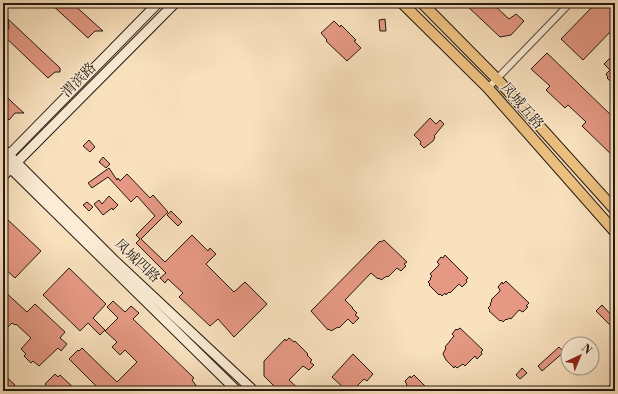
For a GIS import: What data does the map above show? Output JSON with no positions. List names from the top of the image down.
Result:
{
  "streets": {
    "main road": ["凤城五路"],
    "street": ["渭滨路", "凤城四路"]
  },
  "crossings": [
    ["渭滨路", "凤城四路"]
  ],
  "north": "top right"
}
